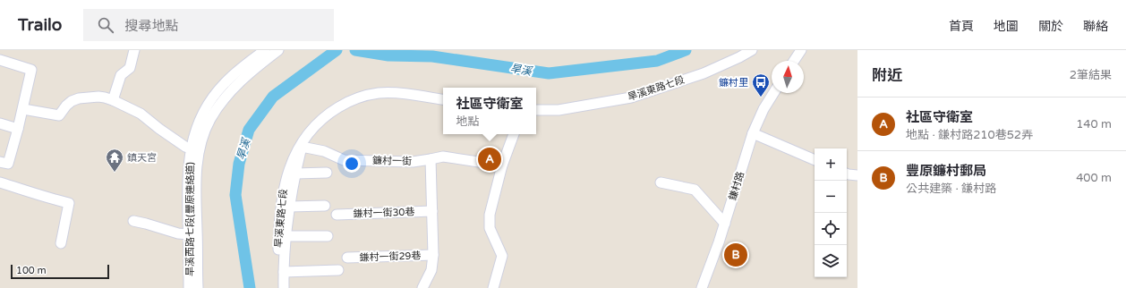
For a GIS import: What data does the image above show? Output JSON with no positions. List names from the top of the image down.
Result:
{
  "streets": {
    "street": [
      "旱溪東路七段",
      "鐮村一街",
      "鎌村路",
      "鎌村一街30巷",
      "旱溪西路七段(豐原連絡道)",
      "鎌村一街29巷"
    ]
  },
  "water": ["旱溪"],
  "places": {
    "bus stop": ["鐮村里"],
    "temple": ["鎮天宮"]
  },
  "scale_bar": "100 m",
  "north": "top",
  "page": {
    "header": "Trailo",
    "search": "搜尋地點",
    "nav": [
      "首頁",
      "地圖",
      "關於",
      "聯絡"
    ],
    "heading": ["附近", "2筆結果"],
    "popup": ["社區守衛室", "地點"],
    "list": [
      {
        "mark": "A",
        "name": "社區守衛室",
        "note": "地點 · 鎌村路210巷52弄",
        "value": "140 m"
      },
      {
        "mark": "B",
        "name": "豐原鐮村郵局",
        "note": "公共建築 · 鎌村路",
        "value": "400 m"
      }
    ],
    "pins": ["A", "B"],
    "map_buttons": ["+", "−"],
    "scale": "100 m"
  }
}
